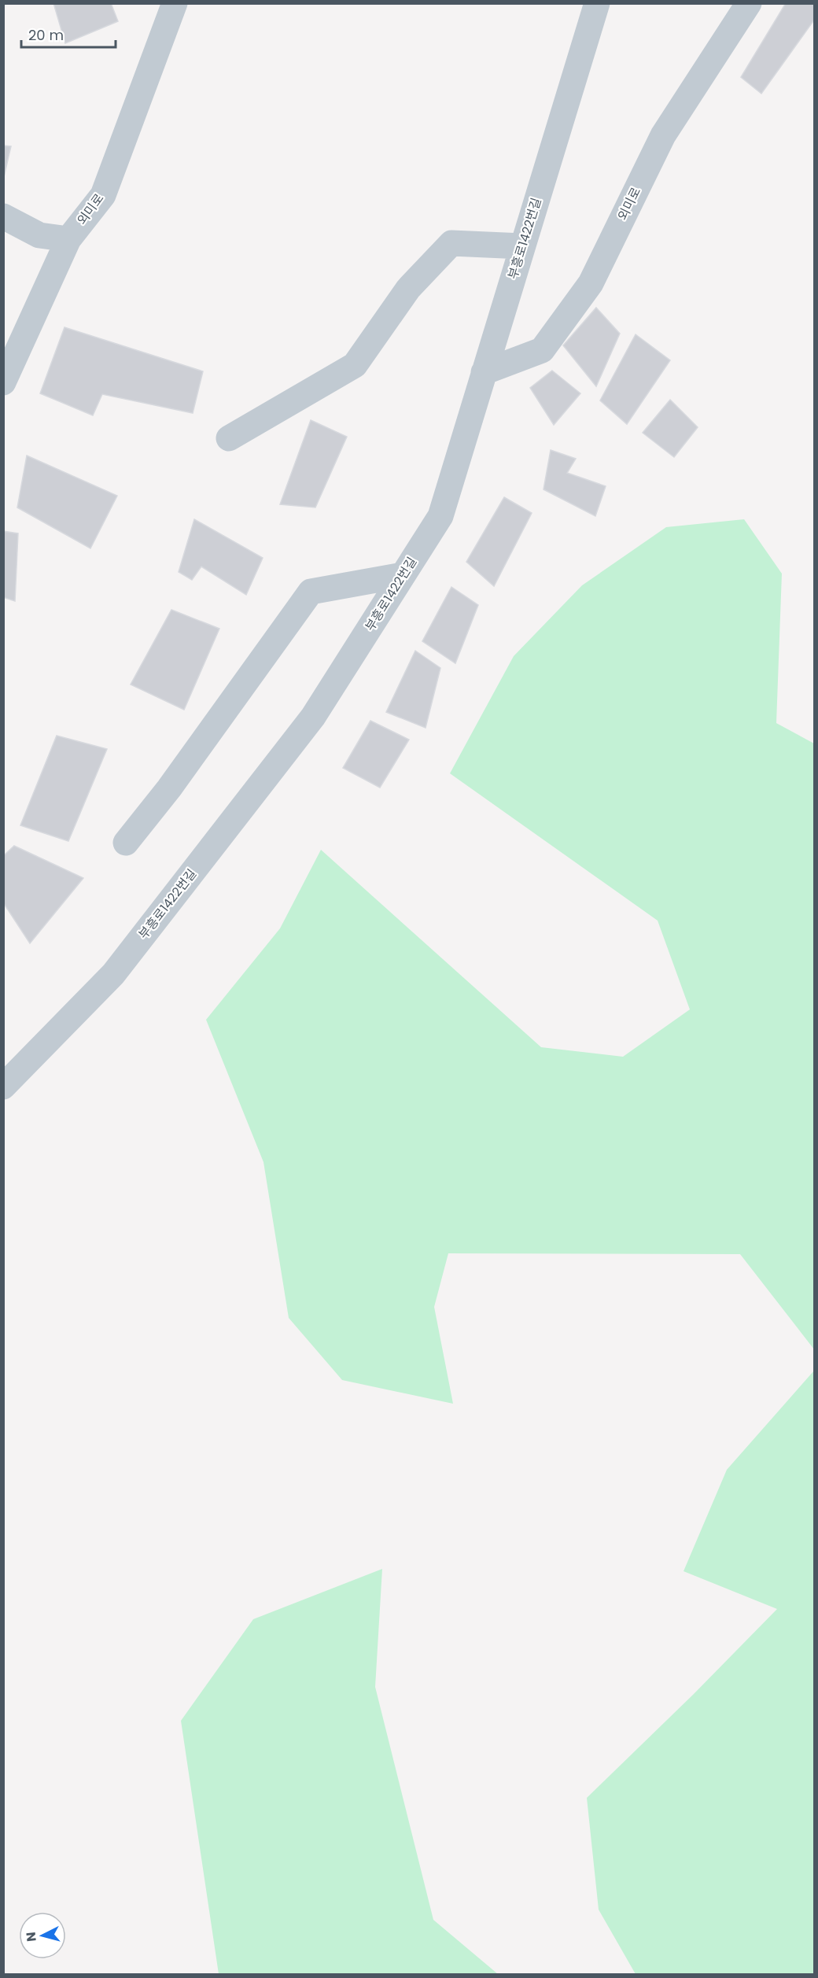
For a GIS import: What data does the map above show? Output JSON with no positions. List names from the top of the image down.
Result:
{
  "streets": {
    "street": ["외미로", "부흥로1422번길"]
  },
  "crossings": [
    ["외미로", "부흥로1422번길"]
  ],
  "scale_bar": "20 m",
  "north": "left"
}
